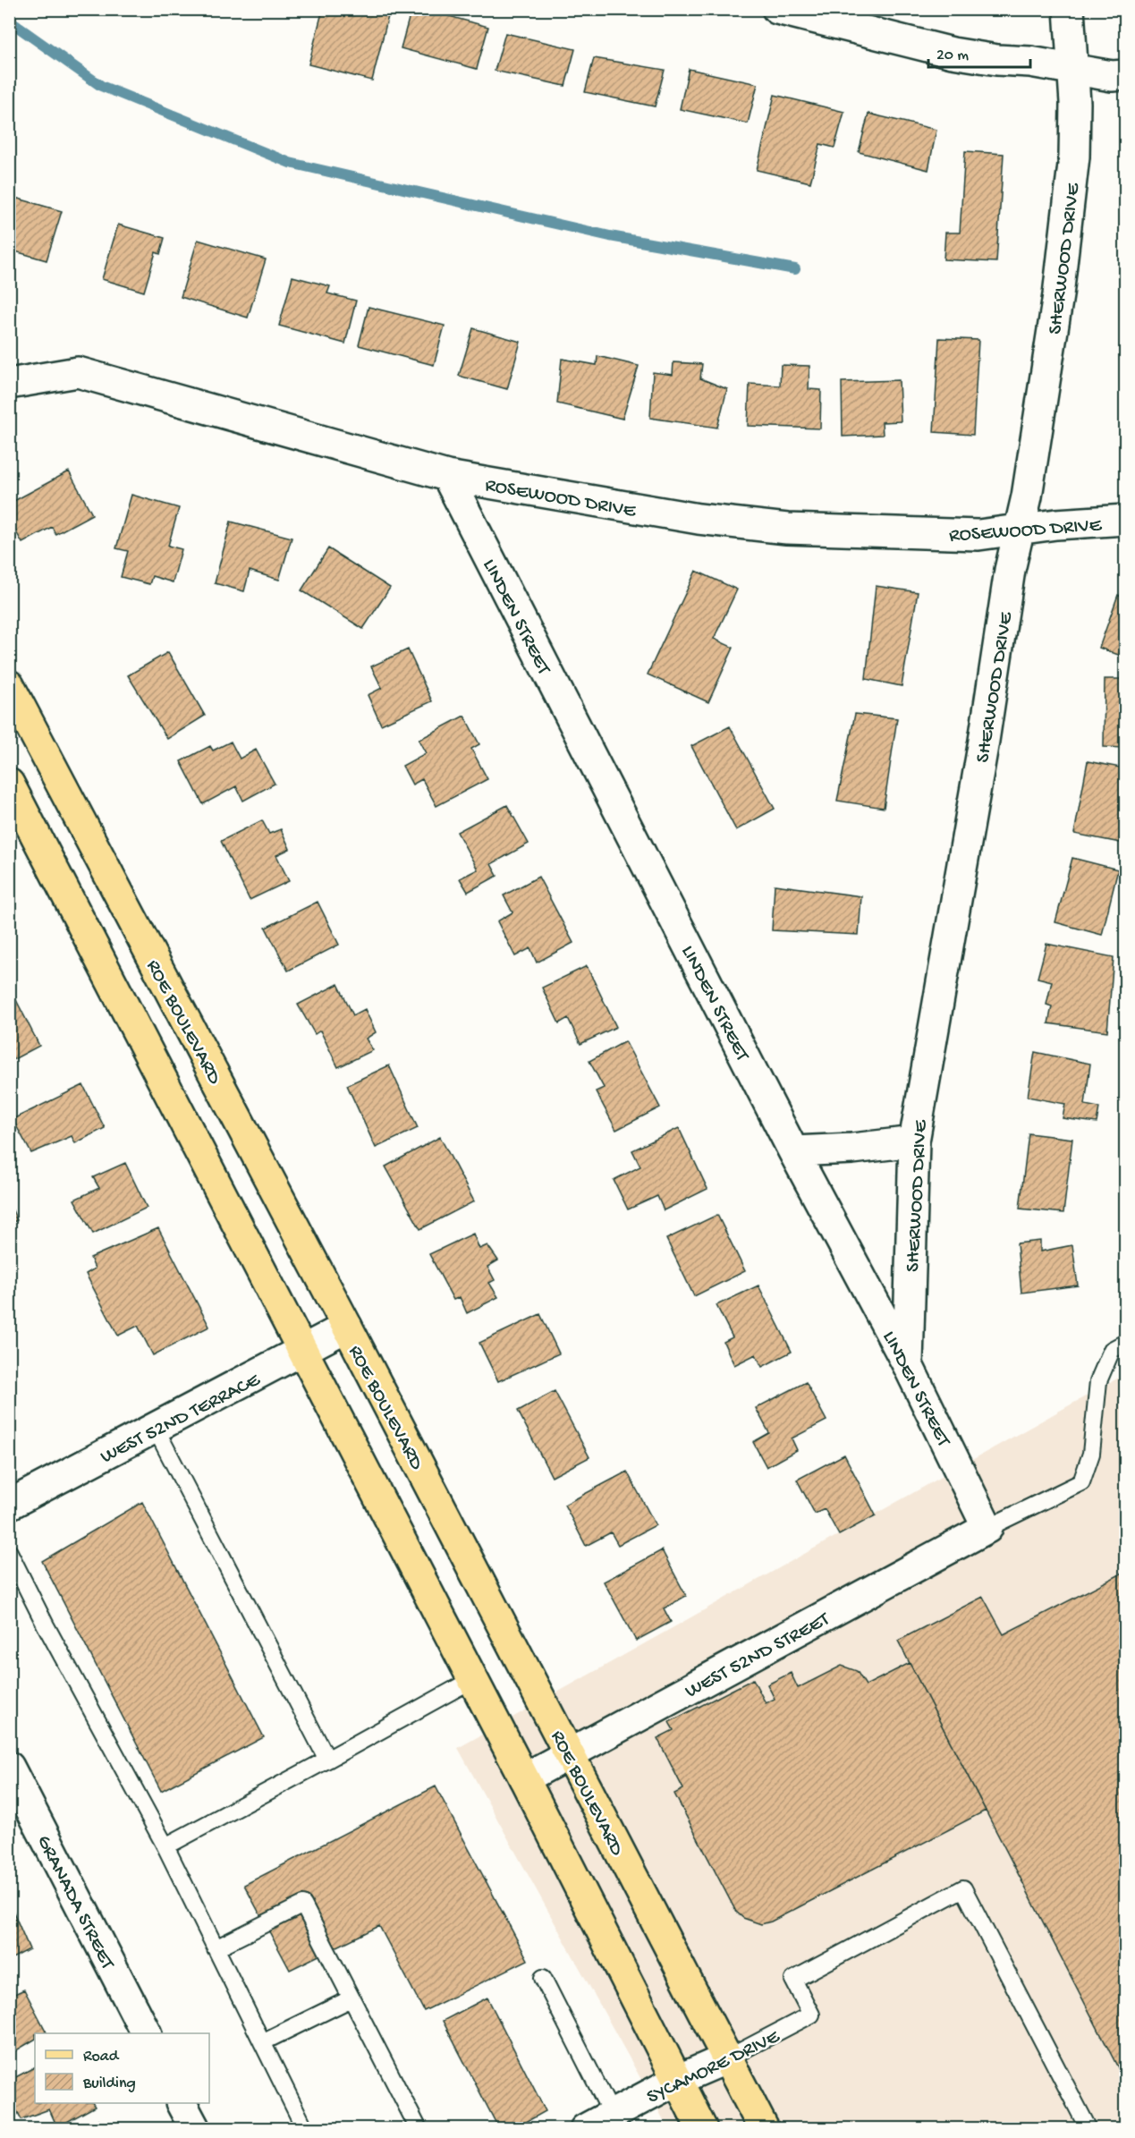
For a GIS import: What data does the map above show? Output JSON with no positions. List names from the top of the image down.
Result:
{
  "streets": {
    "main road": ["ROE BOULEVARD"],
    "street": [
      "SHERWOOD DRIVE",
      "ROSEWOOD DRIVE",
      "LINDEN STREET",
      "WEST 52ND TERRACE",
      "WEST 52ND STREET",
      "GRANADA STREET",
      "SYCAMORE DRIVE"
    ]
  },
  "crossings": [
    ["SHERWOOD DRIVE", "ROSEWOOD DRIVE"],
    ["SHERWOOD DRIVE", "LINDEN STREET"],
    ["ROSEWOOD DRIVE", "LINDEN STREET"],
    ["LINDEN STREET", "WEST 52ND STREET"],
    ["ROE BOULEVARD", "WEST 52ND TERRACE"],
    ["ROE BOULEVARD", "WEST 52ND STREET"],
    ["ROE BOULEVARD", "SYCAMORE DRIVE"]
  ],
  "legend": ["Road", "Building"],
  "scale_bar": "20 m"
}
